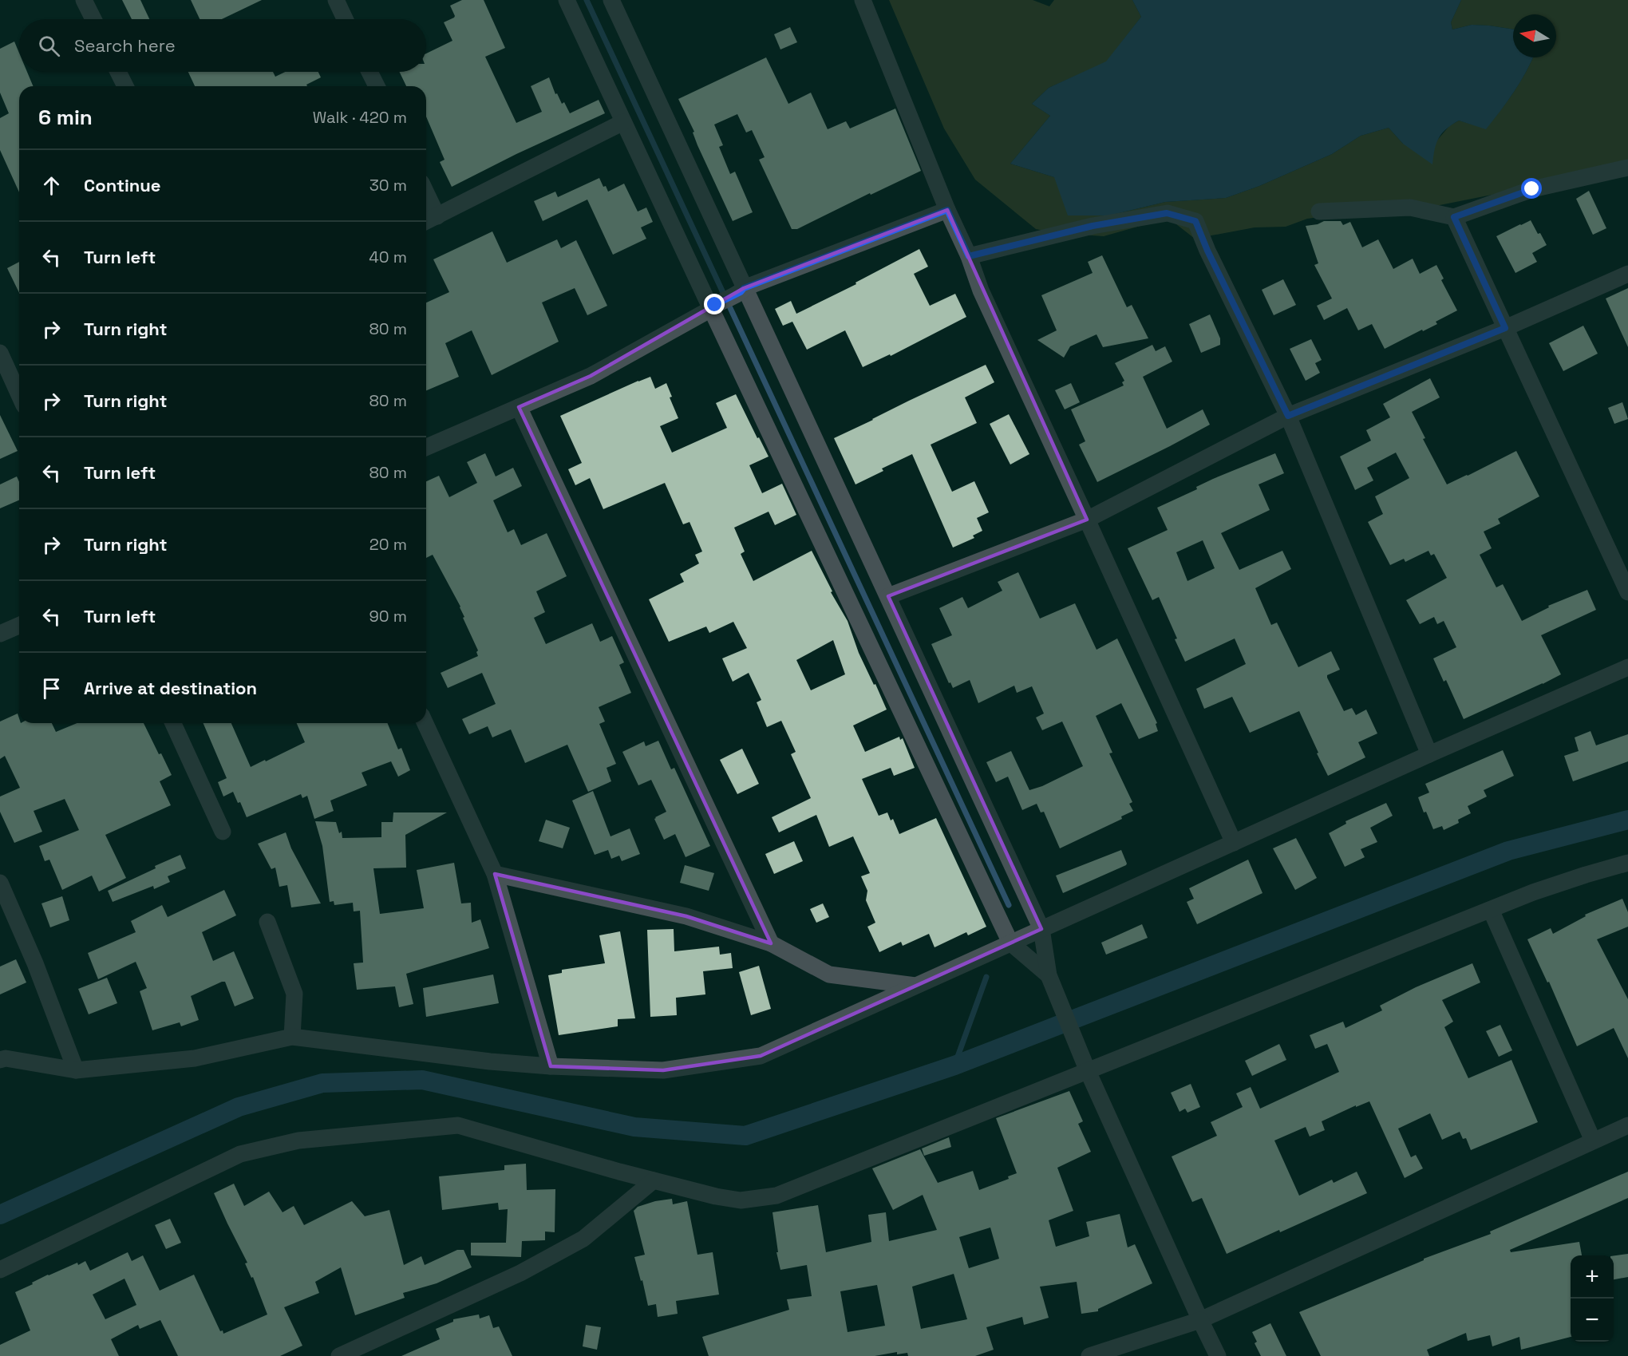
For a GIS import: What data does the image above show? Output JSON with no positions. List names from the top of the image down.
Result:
{
  "north": "left",
  "page": {
    "search": "Search here",
    "heading": ["6 min", "Walk · 420 m"],
    "list": [
      ["Continue", "30 m"],
      ["Turn left", "40 m"],
      ["Turn right", "80 m"],
      ["Turn right", "80 m"],
      ["Turn left", "80 m"],
      ["Turn right", "20 m"],
      ["Turn left", "90 m"],
      "Arrive at destination"
    ],
    "map_buttons": ["+", "−"]
  }
}
